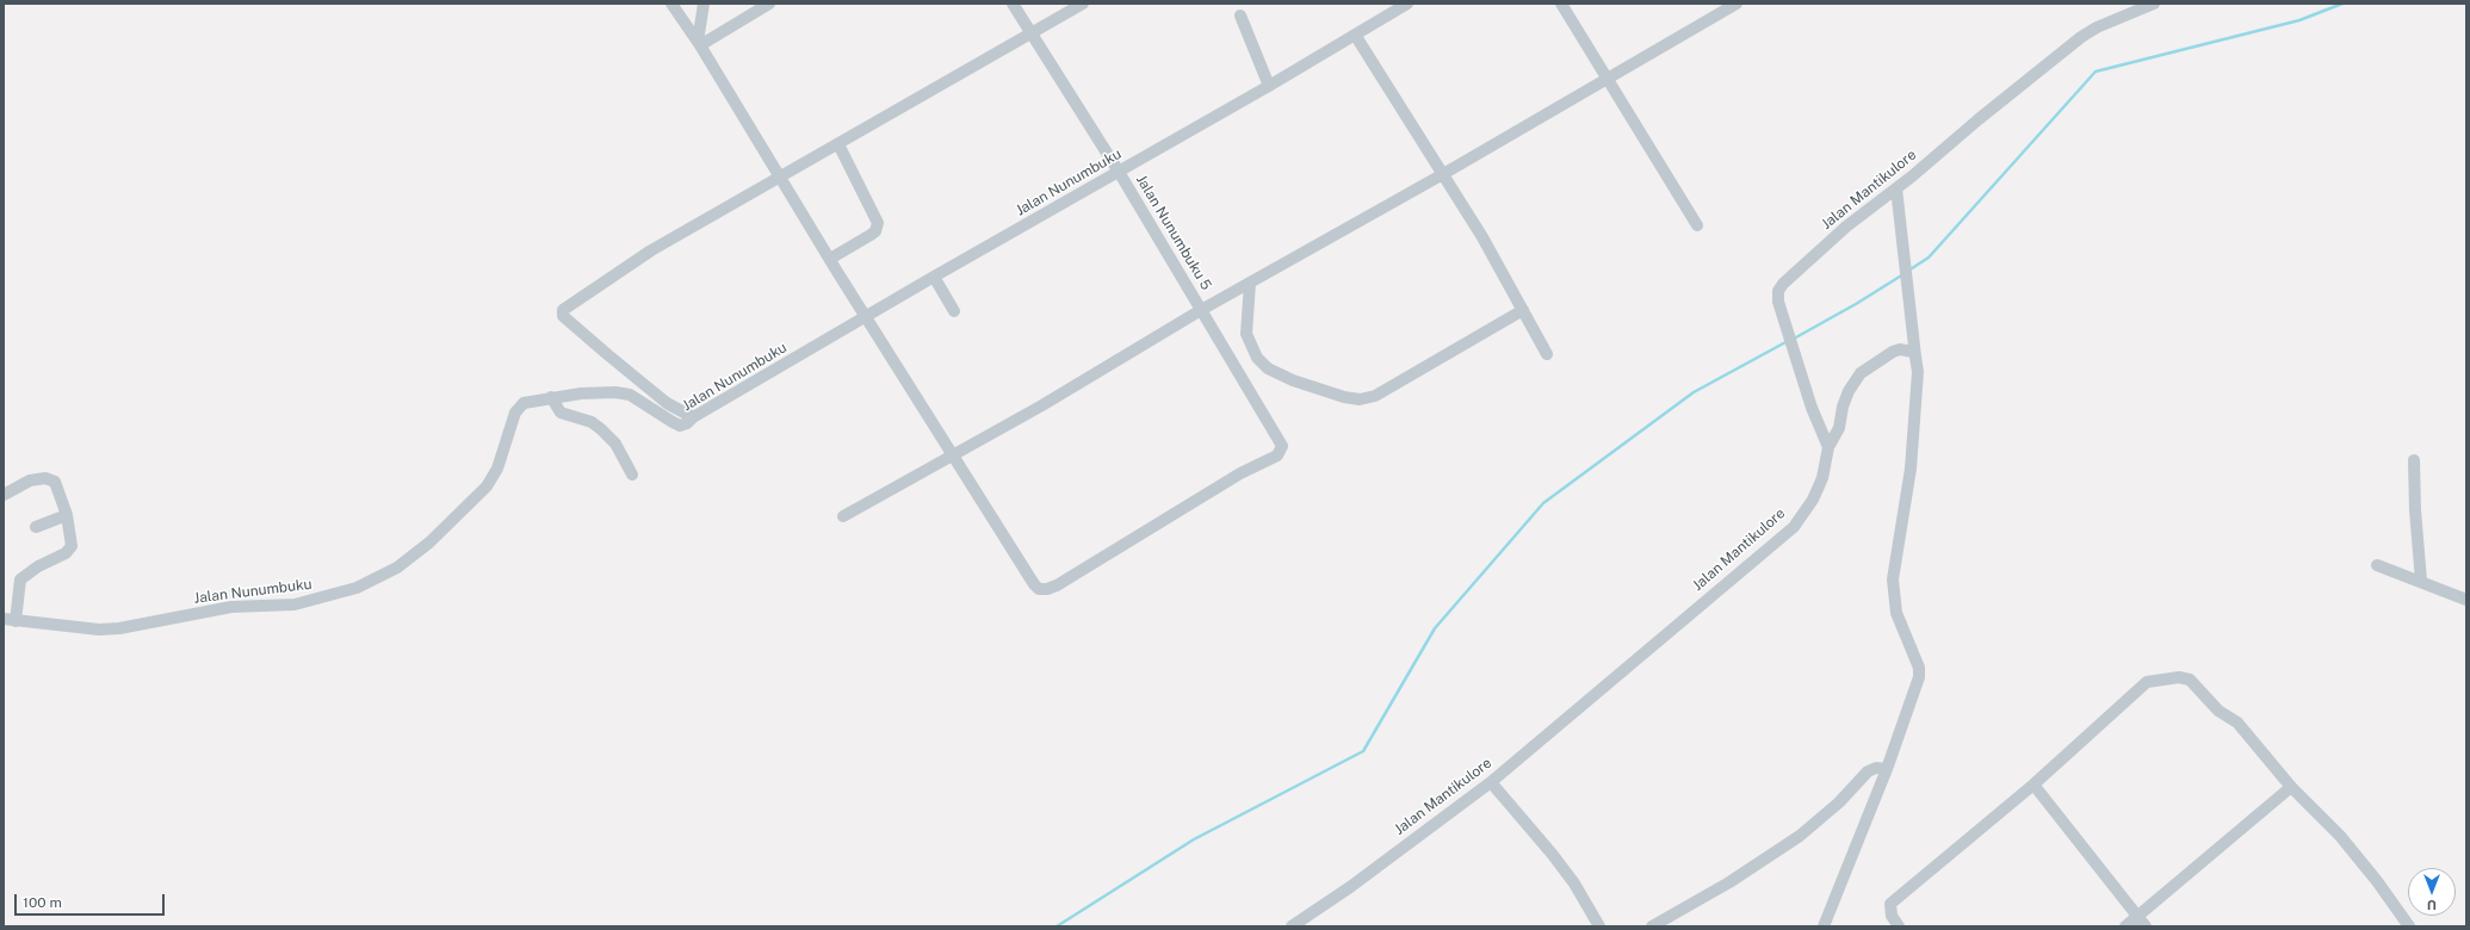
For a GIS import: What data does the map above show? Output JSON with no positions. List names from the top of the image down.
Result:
{
  "streets": {
    "street": ["Jalan Nunumbuku", "Jalan Mantikulore", "Jalan Nunumbuku 5"]
  },
  "crossings": [
    ["Jalan Nunumbuku", "Jalan Nunumbuku 5"]
  ],
  "scale_bar": "100 m",
  "north": "bottom"
}
